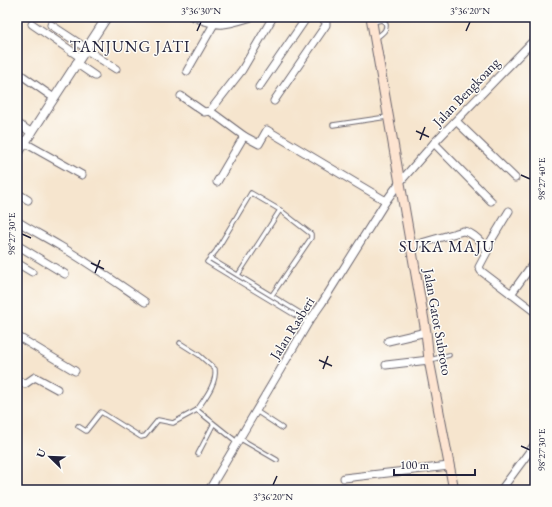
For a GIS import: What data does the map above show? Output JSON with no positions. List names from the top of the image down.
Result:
{
  "streets": {
    "main road": ["Jalan Gatot Subroto"],
    "street": ["Jalan Bengkoang", "Jalan Rasberi"]
  },
  "crossings": [
    ["Jalan Bengkoang", "Jalan Gatot Subroto"],
    ["Jalan Bengkoang", "Jalan Rasberi"],
    ["Jalan Gatot Subroto", "Jalan Rasberi"]
  ],
  "districts": ["TANJUNG JATI", "SUKA MAJU"],
  "scale_bar": "100 m",
  "north": "top left",
  "coordinates": [
    "3°36'30\"N",
    "3°36'20\"N",
    "98°27'40\"E",
    "98°27'30\"E"
  ]
}
